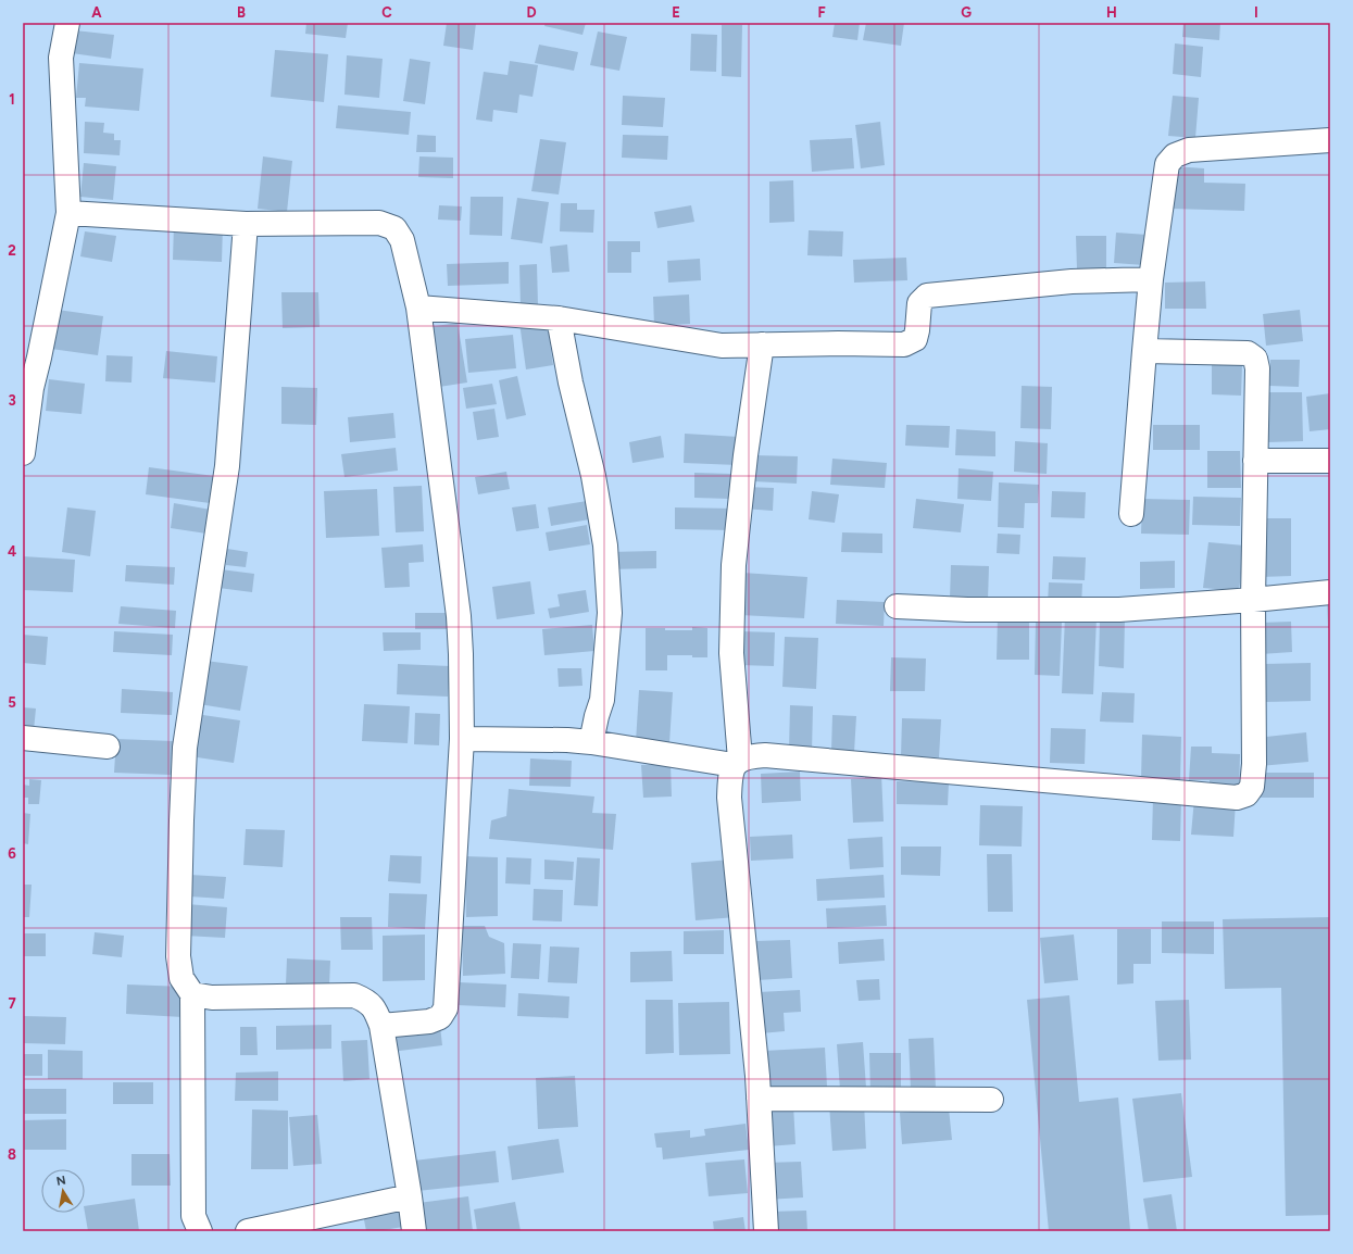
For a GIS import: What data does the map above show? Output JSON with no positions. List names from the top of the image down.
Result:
{
  "north": "top",
  "grid": {
    "columns": [
      "A",
      "B",
      "C",
      "D",
      "E",
      "F",
      "G",
      "H",
      "I"
    ],
    "rows": [
      "1",
      "2",
      "3",
      "4",
      "5",
      "6",
      "7",
      "8"
    ]
  }
}
